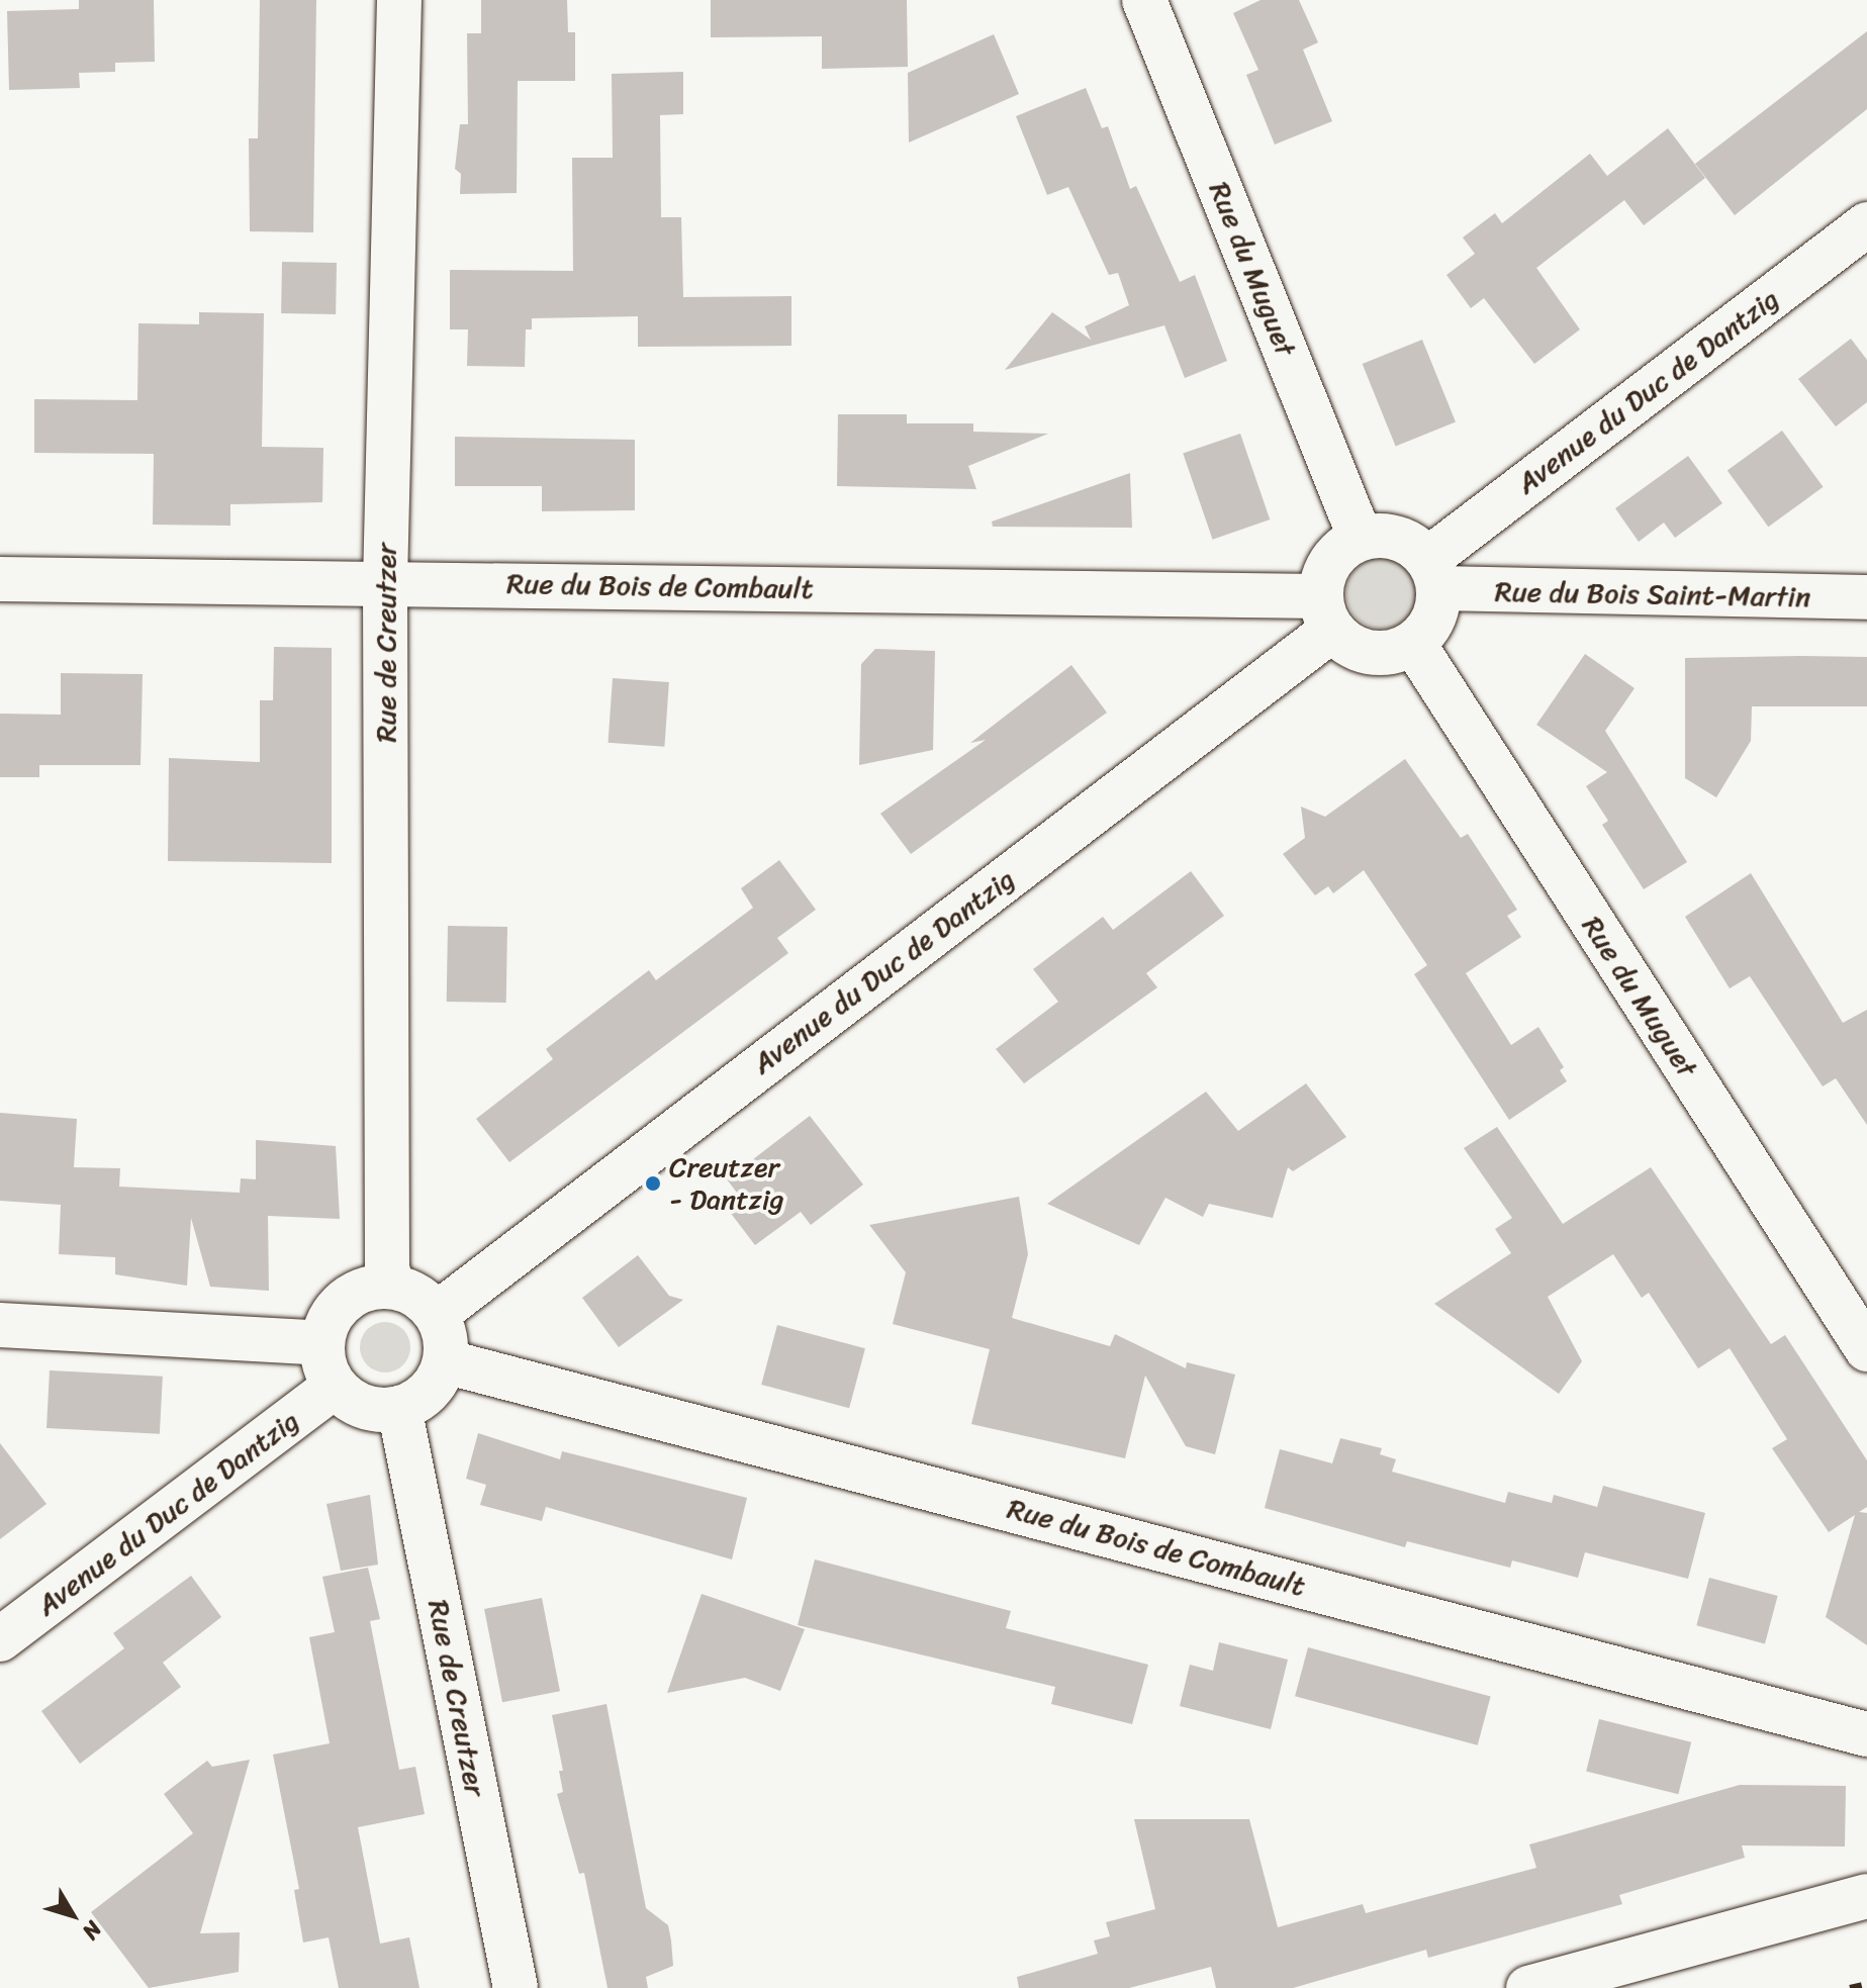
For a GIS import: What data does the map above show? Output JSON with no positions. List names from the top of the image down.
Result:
{
  "streets": {
    "street": [
      "Rue du Muguet",
      "Avenue du Duc de Dantzig",
      "Rue du Bois de Combault",
      "Rue du Bois Saint-Martin",
      "Rue de Creutzer"
    ]
  },
  "crossings": [
    ["Rue du Muguet", "Avenue du Duc de Dantzig"],
    ["Rue du Muguet", "Rue du Bois de Combault"],
    ["Rue du Muguet", "Rue du Bois Saint-Martin"],
    ["Avenue du Duc de Dantzig", "Rue du Bois de Combault"],
    ["Avenue du Duc de Dantzig", "Rue du Bois Saint-Martin"],
    ["Avenue du Duc de Dantzig", "Rue de Creutzer"],
    ["Rue du Bois de Combault", "Rue du Bois Saint-Martin"],
    ["Rue du Bois de Combault", "Rue de Creutzer"]
  ],
  "places": ["Creutzer - Dantzig"],
  "north": "bottom right"
}
